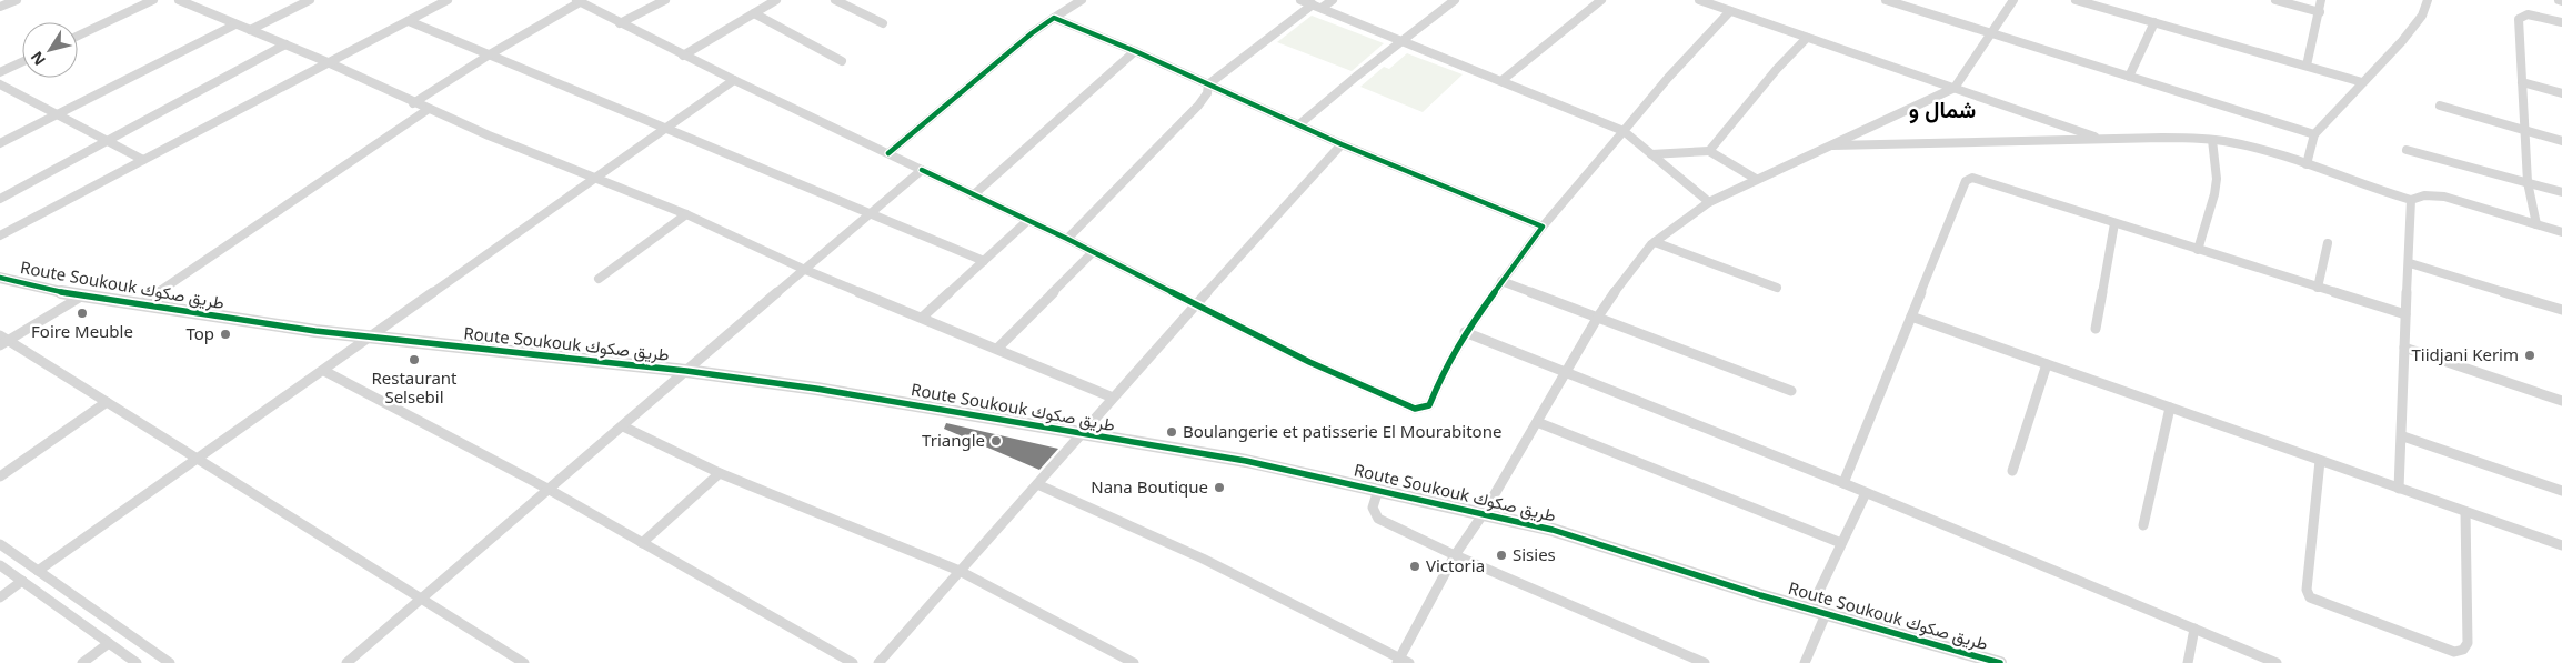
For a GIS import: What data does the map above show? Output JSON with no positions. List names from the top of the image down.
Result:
{
  "streets": {
    "street": ["Route Soukouk طريق صكوك"]
  },
  "districts": ["شمال و"],
  "places": [
    "Foire Meuble",
    "Top",
    "Tiidjani Kerim",
    "Restaurant Selsebil",
    "Boulangerie et patisserie El Mourabitone",
    "Triangle",
    "Nana Boutique",
    "Sisies",
    "Victoria"
  ],
  "north": "bottom left"
}
